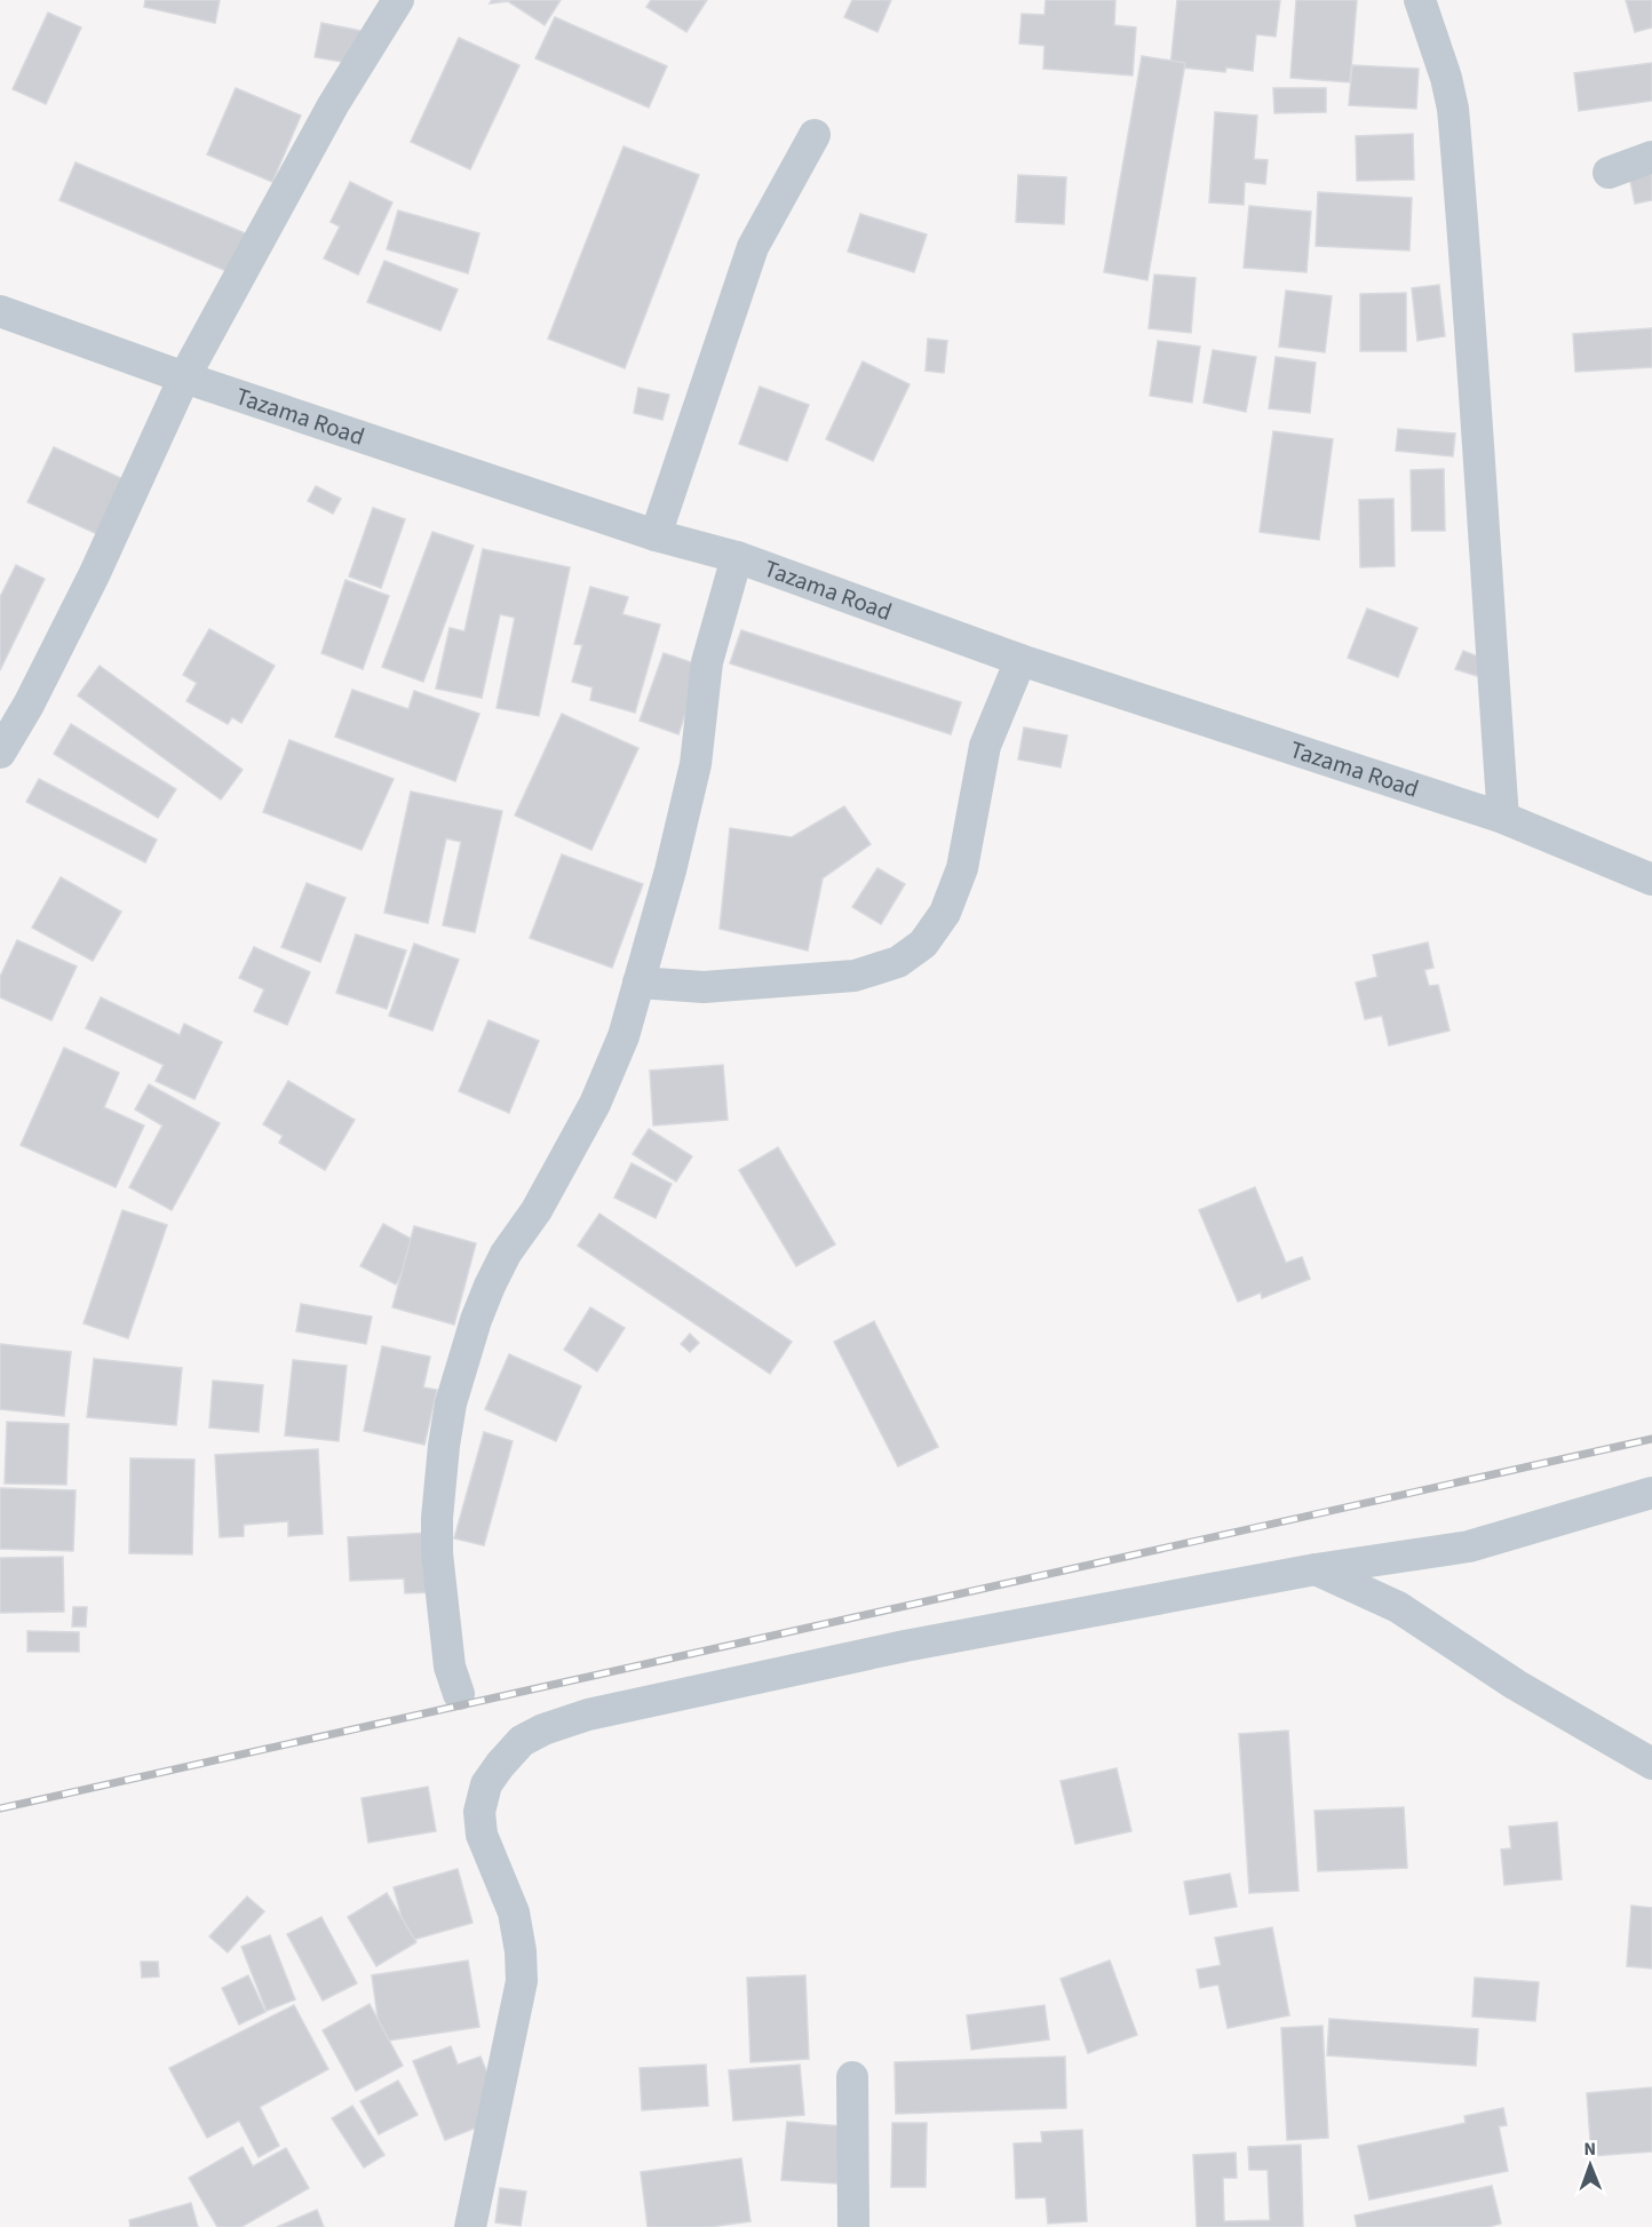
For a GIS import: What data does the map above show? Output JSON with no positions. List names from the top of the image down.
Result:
{
  "streets": {
    "street": ["Tazama Road"]
  },
  "north": "top"
}
